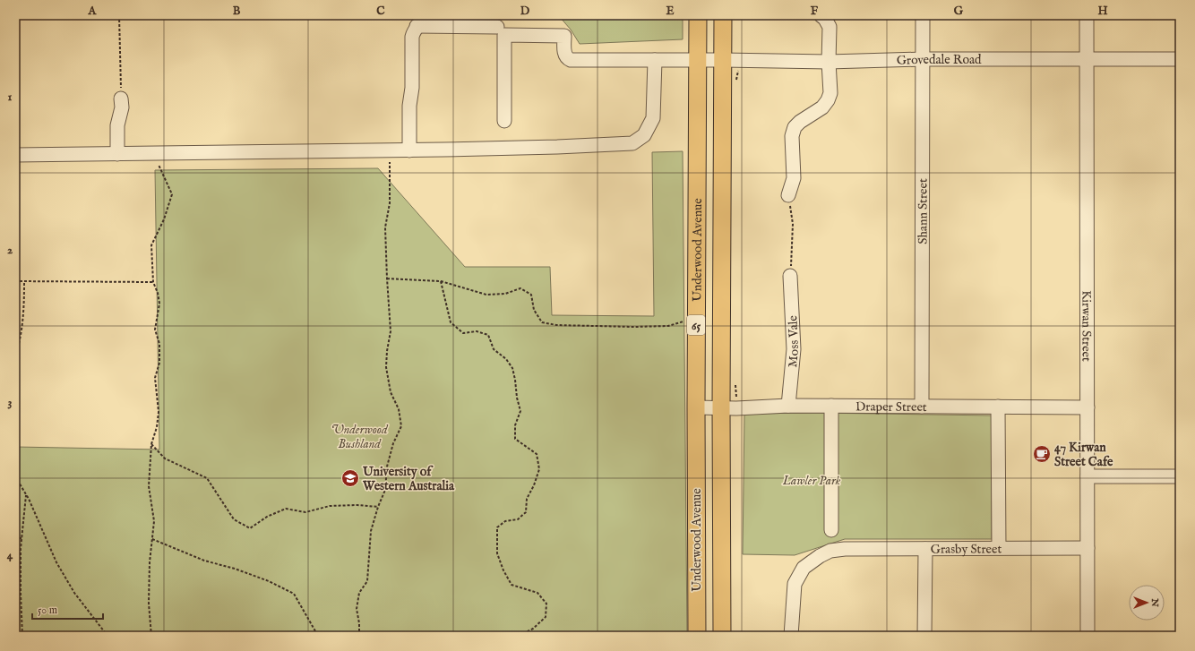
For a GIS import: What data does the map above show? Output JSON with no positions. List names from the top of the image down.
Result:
{
  "streets": {
    "main road": ["Underwood Avenue", "65"],
    "street": [
      "Grovedale Road",
      "Shann Street",
      "Kirwan Street",
      "Moss Vale",
      "Draper Street",
      "Grasby Street"
    ]
  },
  "crossings": [
    ["Grovedale Road", "Shann Street"],
    ["Grovedale Road", "Underwood Avenue"],
    ["Grovedale Road", "Kirwan Street"],
    ["Shann Street", "Draper Street"],
    ["Underwood Avenue", "Draper Street"],
    ["Kirwan Street", "Draper Street"],
    ["Kirwan Street", "Grasby Street"],
    ["Moss Vale", "Draper Street"]
  ],
  "parks": ["Underwood Bushland", "Lawler Park"],
  "places": {
    "cafe": ["47 Kirwan Street Cafe"],
    "school or university": ["University of Western Australia"]
  },
  "scale_bar": "50 m",
  "north": "right",
  "grid": {
    "columns": [
      "A",
      "B",
      "C",
      "D",
      "E",
      "F",
      "G",
      "H"
    ],
    "rows": [
      "1",
      "2",
      "3",
      "4"
    ]
  }
}
